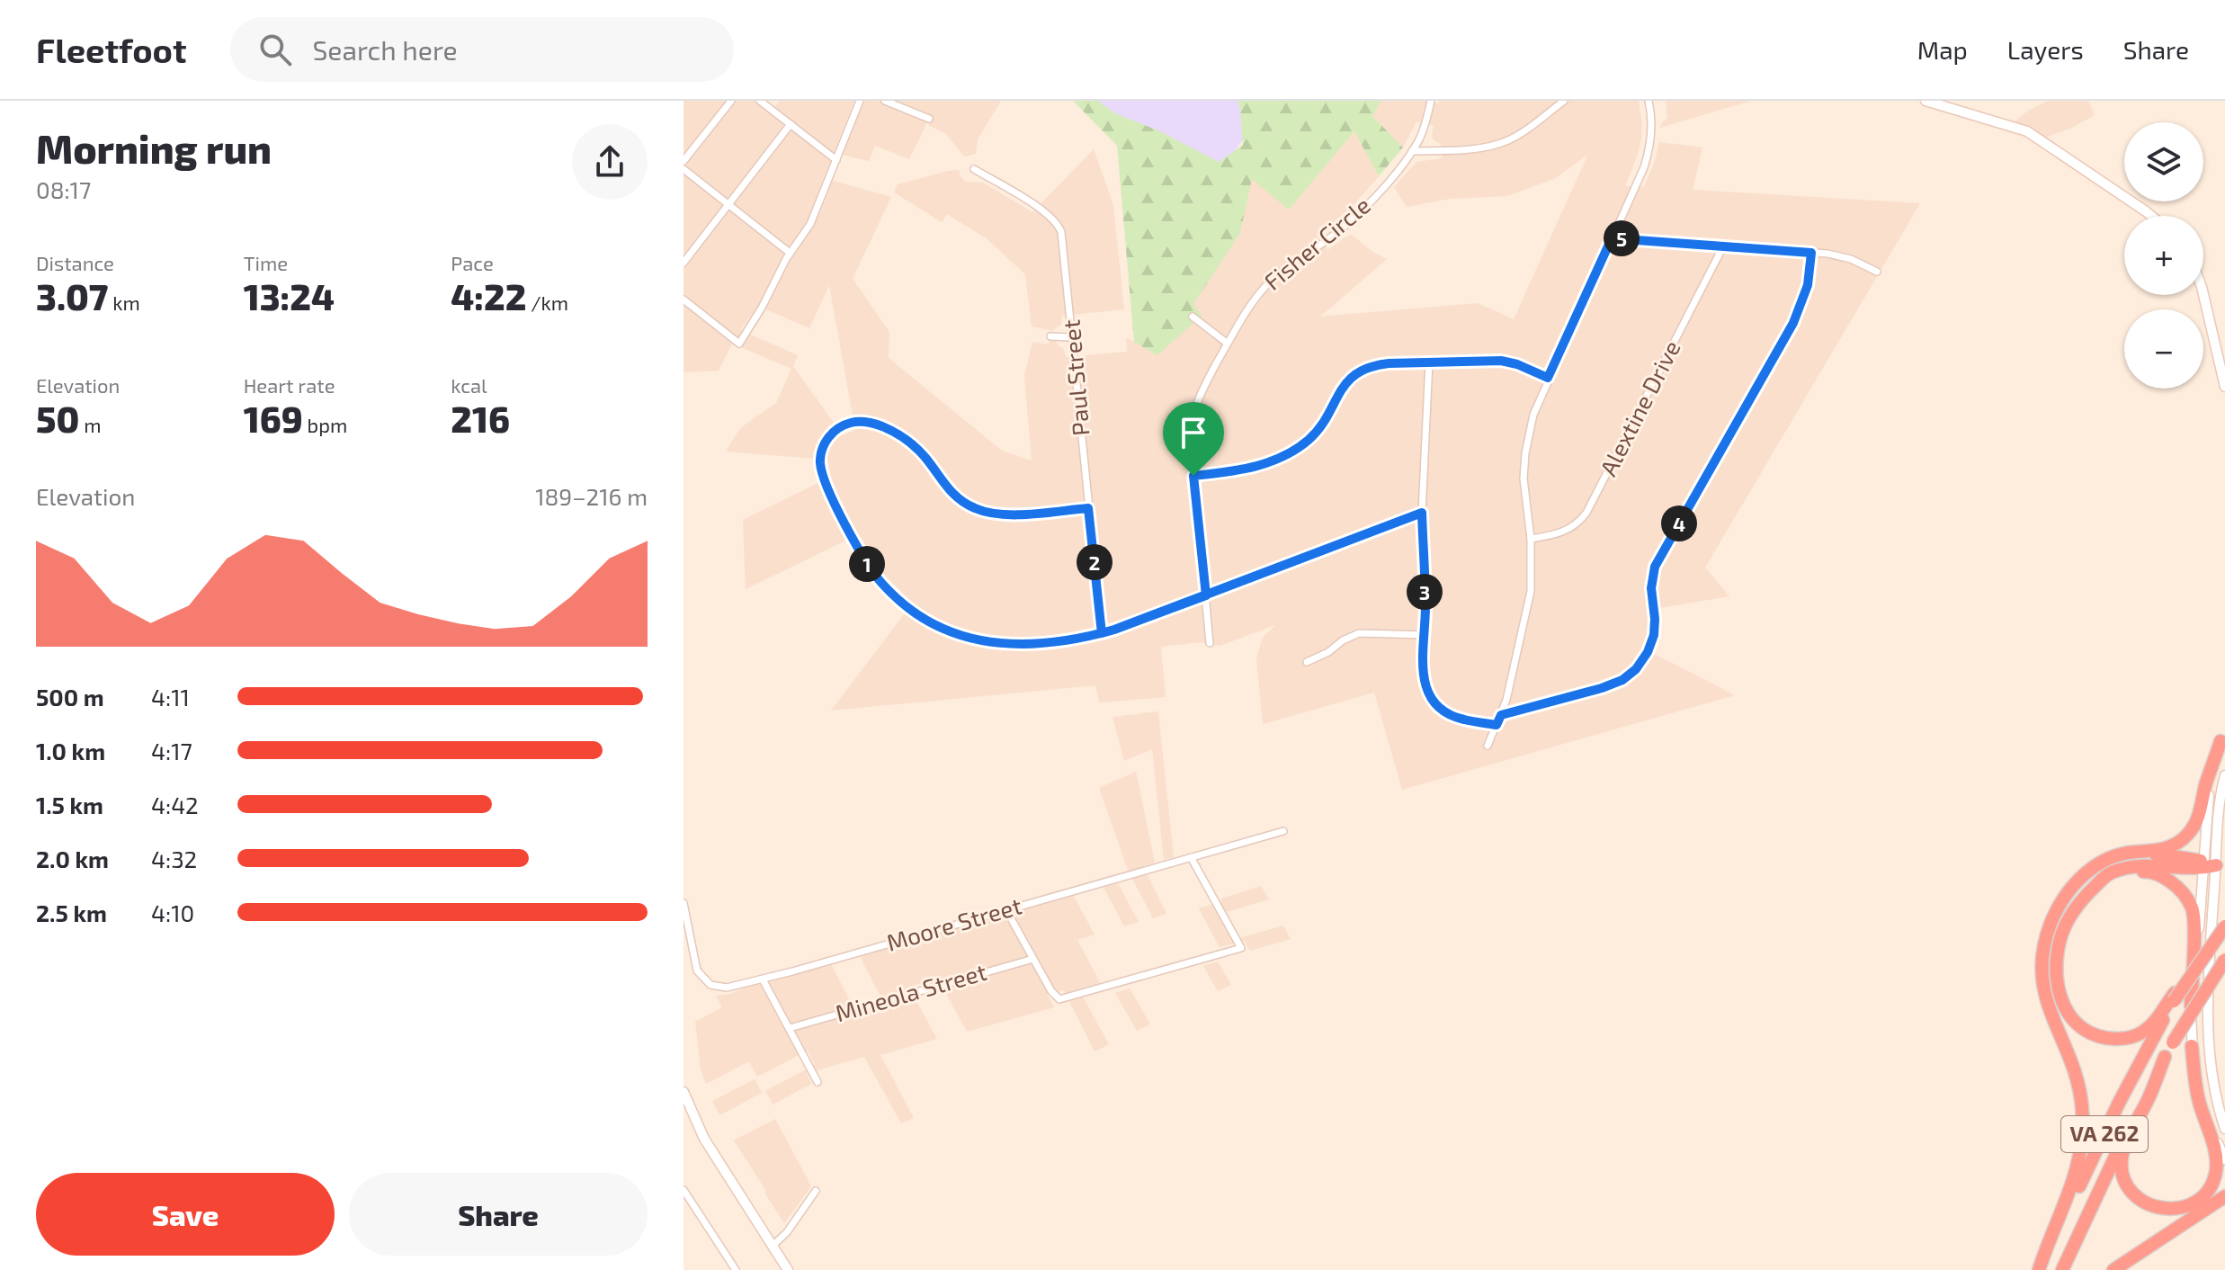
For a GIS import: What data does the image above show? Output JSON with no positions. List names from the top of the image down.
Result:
{
  "streets": {
    "highway": ["VA 262"],
    "street": [
      "Fisher Circle",
      "Paul Street",
      "Alextine Drive",
      "Moore Street",
      "Mineola Street"
    ]
  },
  "page": {
    "header": "Fleetfoot",
    "search": "Search here",
    "nav": ["Map", "Layers", "Share"],
    "heading": ["Morning run", "08:17"],
    "map_buttons": ["+", "−"],
    "pins": [
      "5",
      "4",
      "2",
      "1",
      "3"
    ],
    "stats": [
      ["Distance", "3.07 km"],
      ["Time", "13:24"],
      ["Pace", "4:22 /km"],
      ["Elevation", "50 m"],
      ["Heart rate", "169 bpm"],
      ["kcal", "216"]
    ],
    "chart": ["Elevation", "189–216 m"],
    "list": [
      {
        "name": "500 m",
        "note": "4:11"
      },
      {
        "name": "1.0 km",
        "note": "4:17"
      },
      {
        "name": "1.5 km",
        "note": "4:42"
      },
      {
        "name": "2.0 km",
        "note": "4:32"
      },
      {
        "name": "2.5 km",
        "note": "4:10"
      }
    ],
    "buttons": ["Save", "Share"]
  }
}
